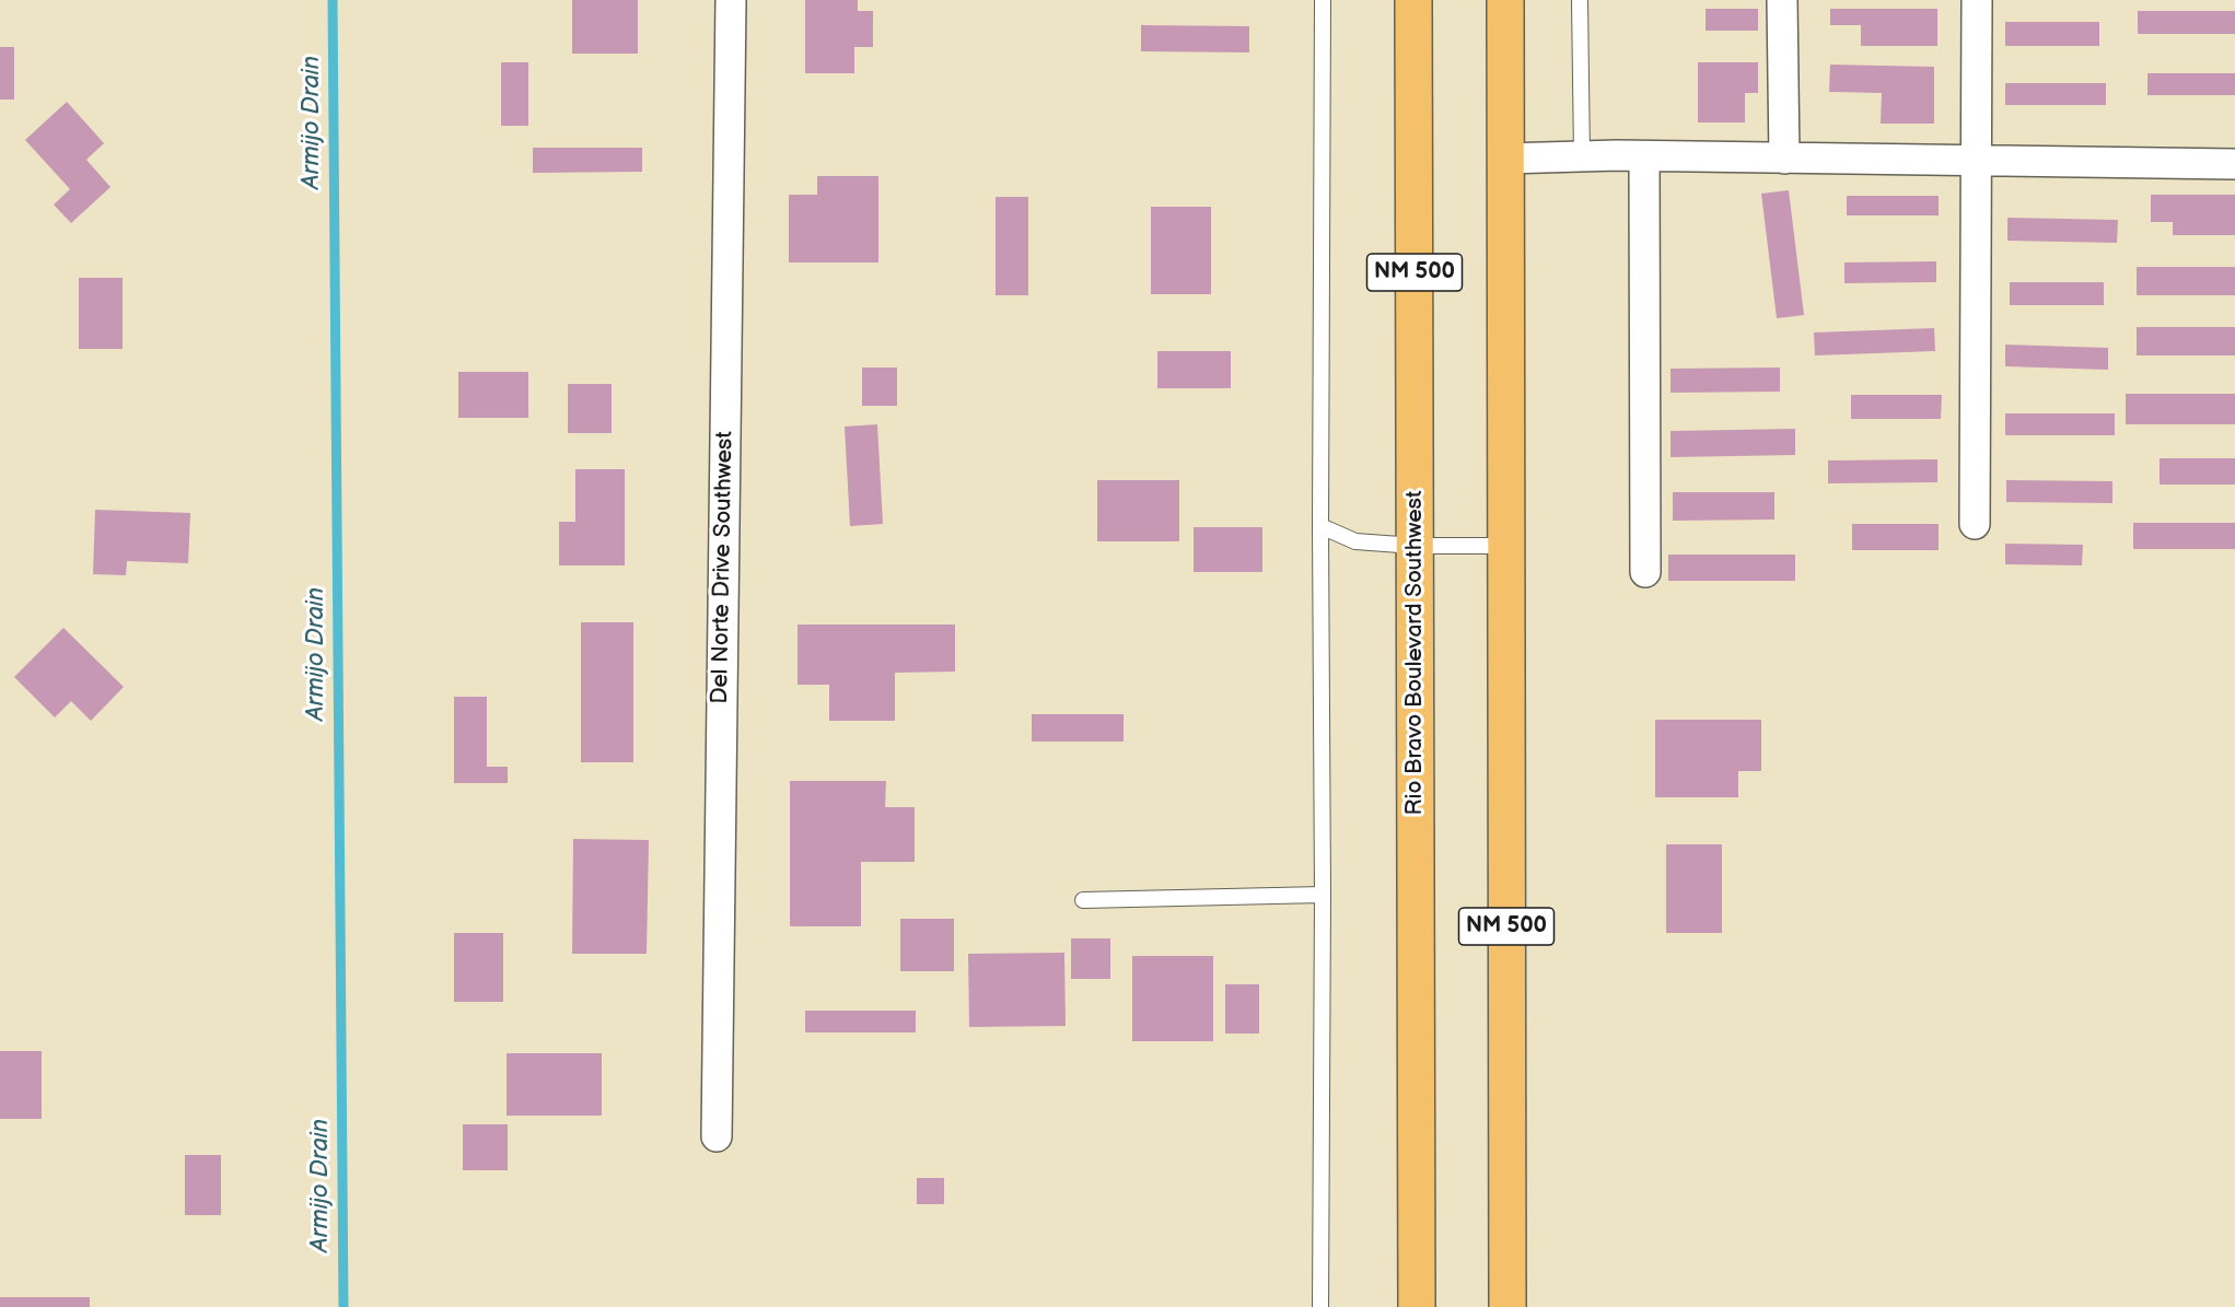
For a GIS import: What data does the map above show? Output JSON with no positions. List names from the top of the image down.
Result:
{
  "streets": {
    "main road": ["NM 500", "Rio Bravo Boulevard Southwest"],
    "street": ["Del Norte Drive Southwest"]
  },
  "water": ["Armijo Drain"]
}
